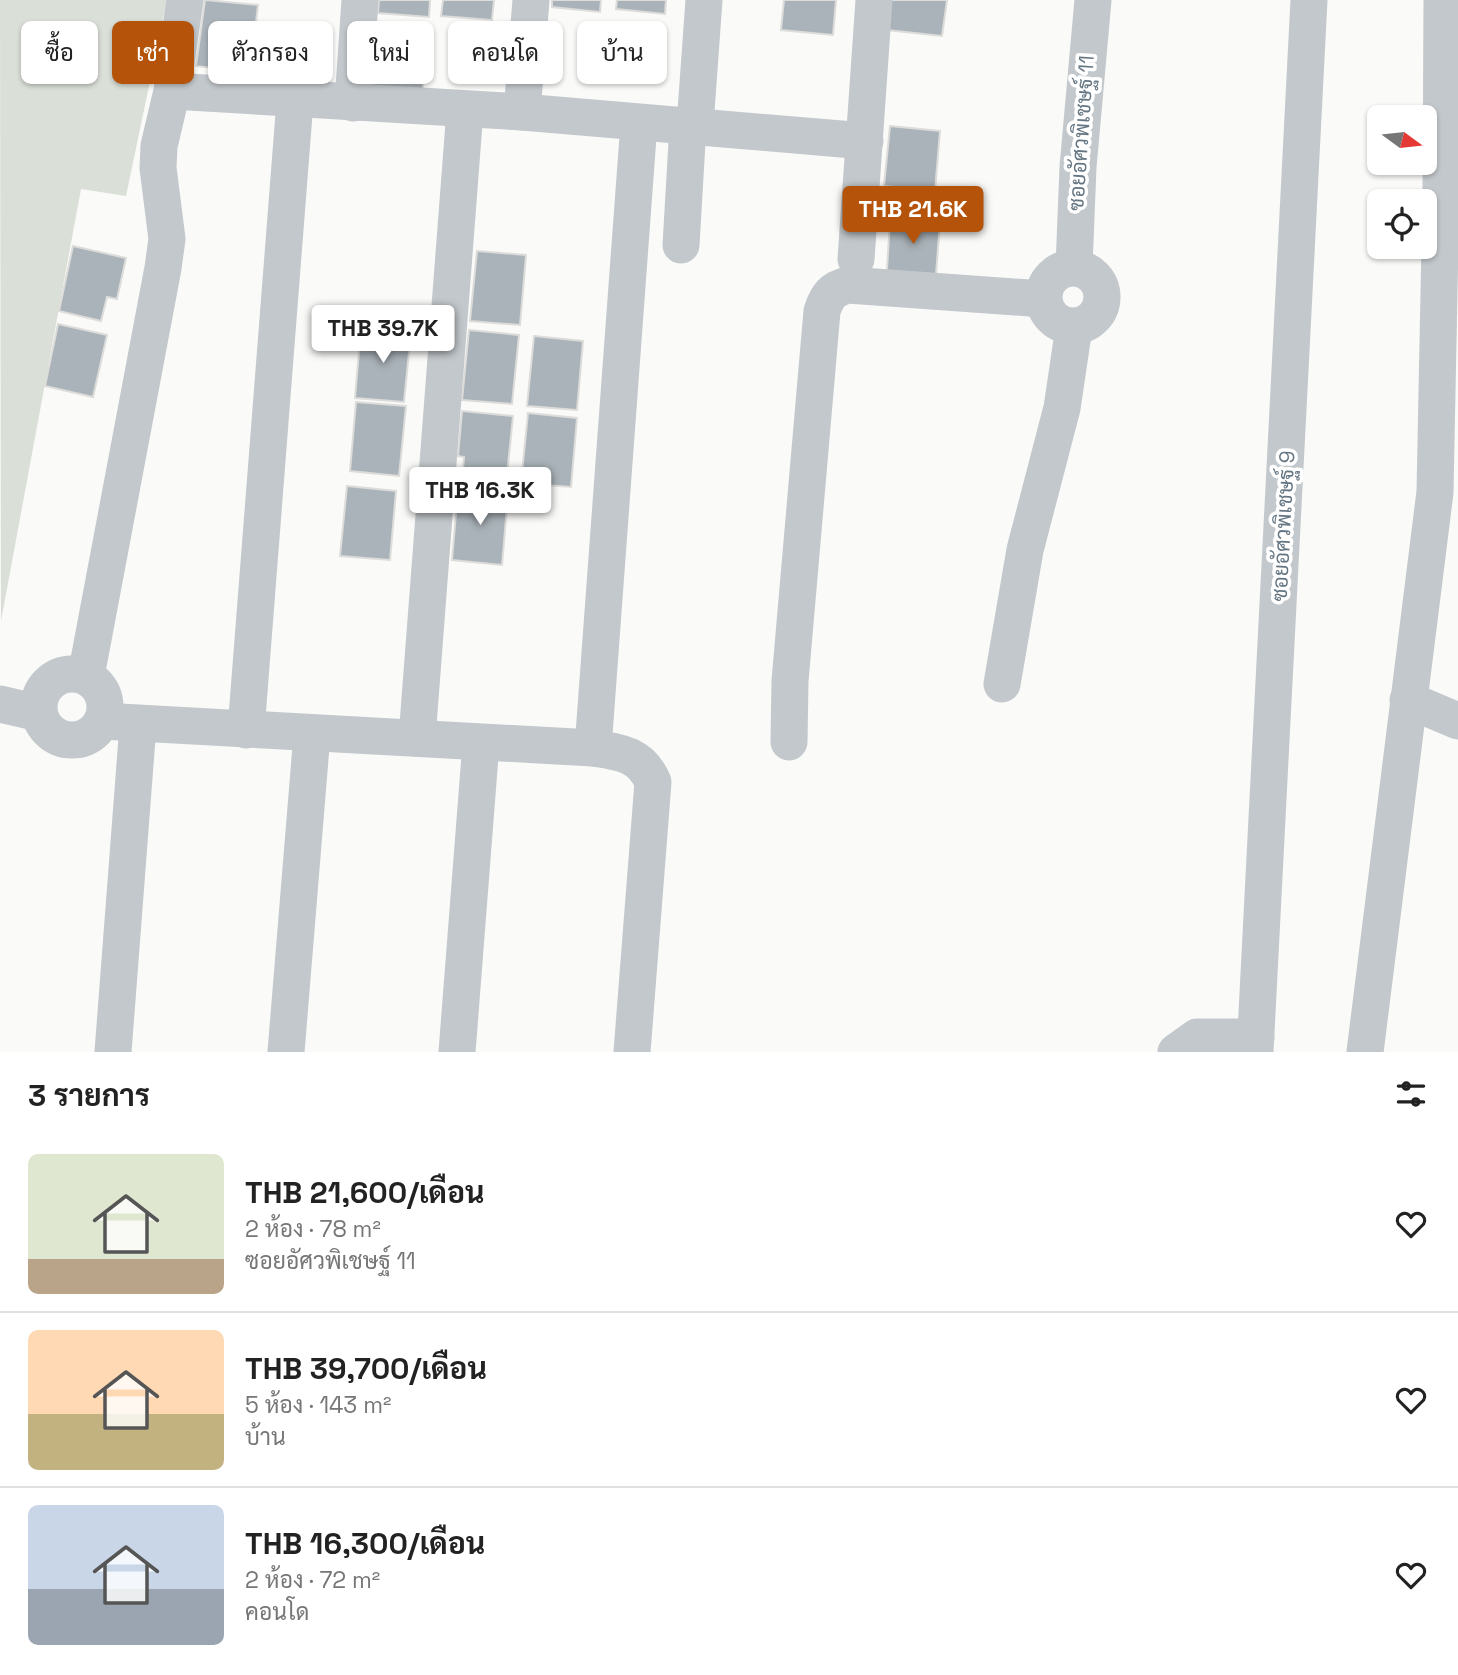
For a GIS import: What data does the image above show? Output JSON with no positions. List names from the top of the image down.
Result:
{
  "streets": {
    "street": ["ซอยอัศวพิเชษฐ์ 11", "ซอยอัศวพิเชษฐ์ 9"]
  },
  "north": "right",
  "page": {
    "chip": [
      "ซื้อ",
      "เช่า",
      "ตัวกรอง",
      "ใหม่",
      "คอนโด",
      "บ้าน"
    ],
    "price": ["THB 21.6K", "THB 39.7K", "THB 16.3K"],
    "heading": "3 รายการ",
    "list": [
      {
        "name": "THB 21,600/เดือน",
        "note": "2 ห้อง · 78 m² · ซอยอัศวพิเชษฐ์ 11"
      },
      {
        "name": "THB 39,700/เดือน",
        "note": "5 ห้อง · 143 m² · บ้าน"
      },
      {
        "name": "THB 16,300/เดือน",
        "note": "2 ห้อง · 72 m² · คอนโด"
      }
    ]
  }
}
